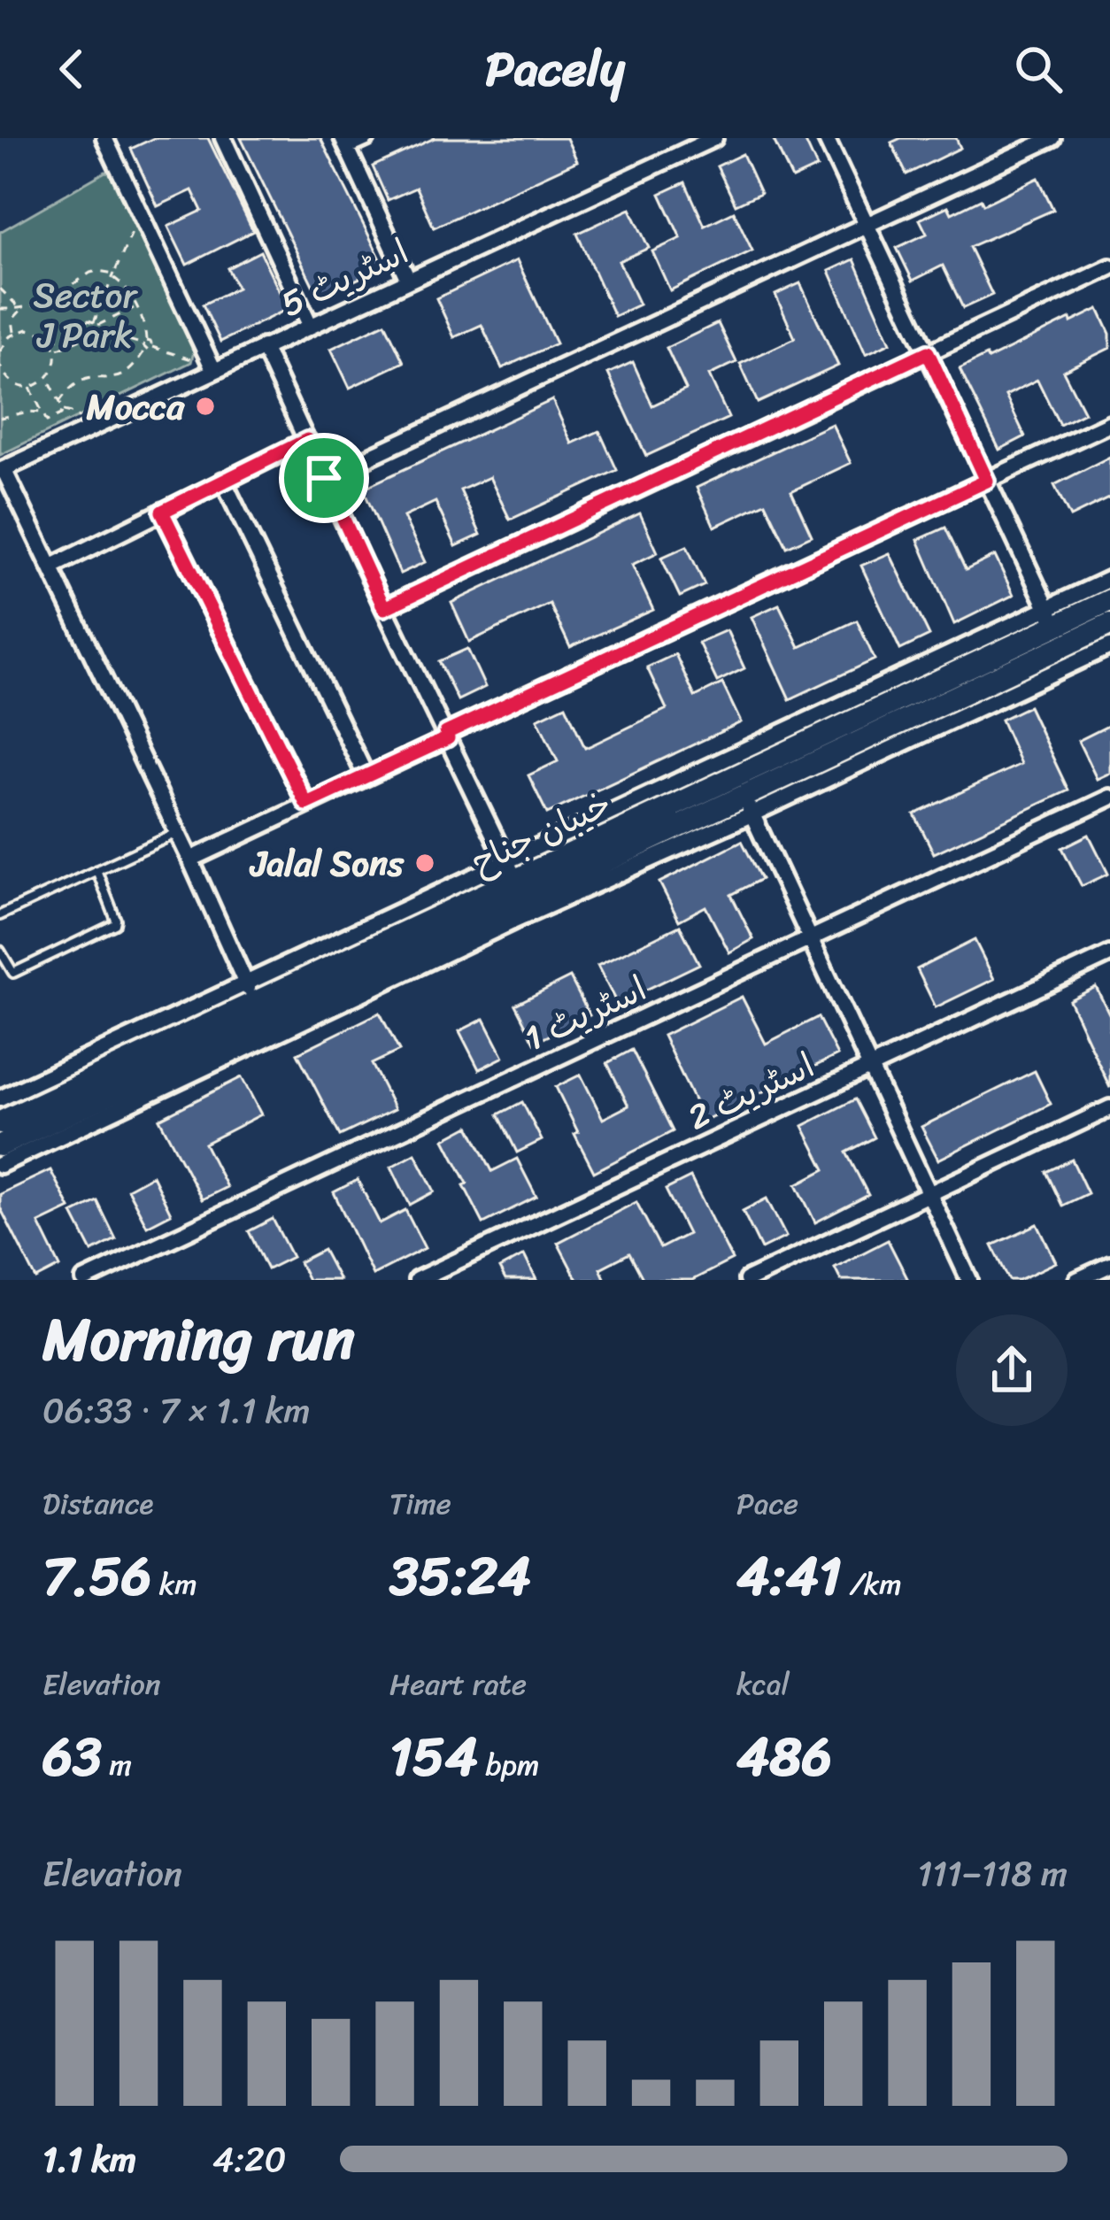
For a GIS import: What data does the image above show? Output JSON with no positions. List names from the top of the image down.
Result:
{
  "streets": {
    "main road": ["خیبان جناح"],
    "street": ["اسٹریٹ 5", "اسٹریٹ 1", "اسٹریٹ 2"]
  },
  "parks": ["Sector J Park"],
  "places": ["Mocca", "Jalal Sons"],
  "page": {
    "header": "Pacely",
    "heading": ["Morning run", "06:33 · 7 × 1.1 km"],
    "stats": [
      ["Distance", "7.56 km"],
      ["Time", "35:24"],
      ["Pace", "4:41 /km"],
      ["Elevation", "63 m"],
      ["Heart rate", "154 bpm"],
      ["kcal", "486"]
    ],
    "chart": ["Elevation", "111–118 m"],
    "list": [
      {
        "name": "1.1 km",
        "note": "4:20"
      }
    ]
  }
}
